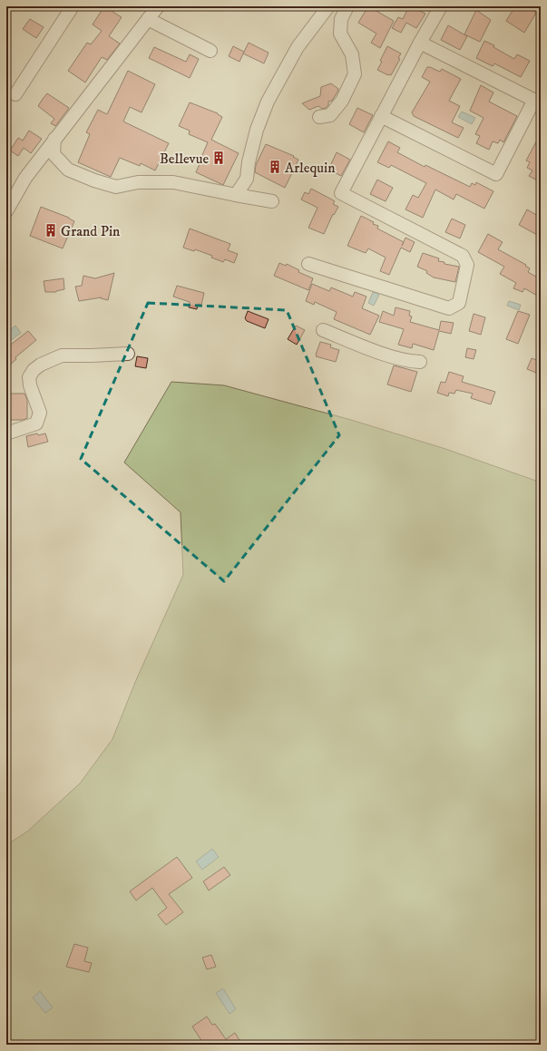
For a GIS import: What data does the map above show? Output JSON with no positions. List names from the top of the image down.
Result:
{
  "places": {
    "building": ["Bellevue", "Arlequin", "Grand Pin"]
  }
}
